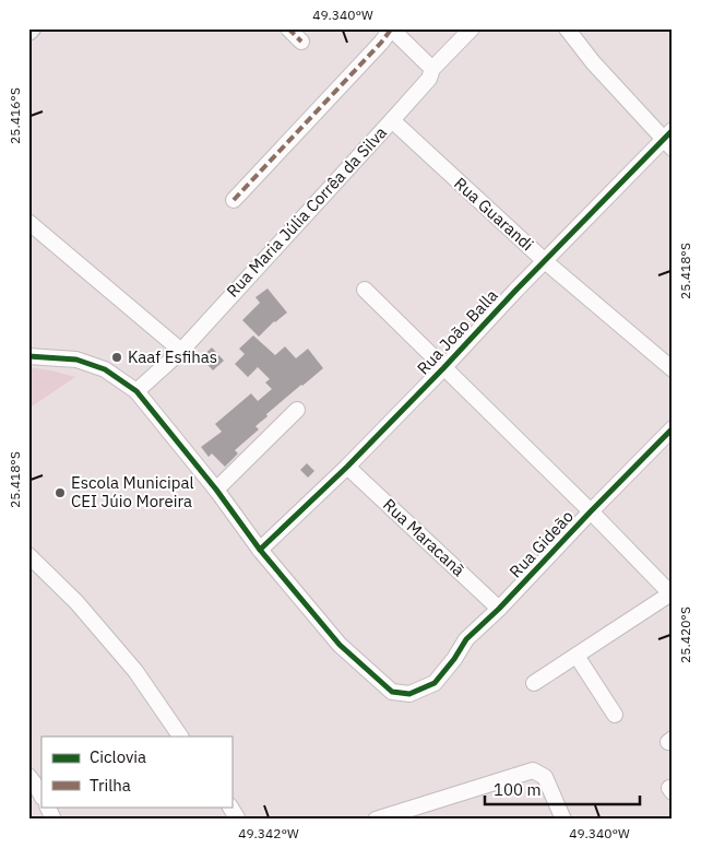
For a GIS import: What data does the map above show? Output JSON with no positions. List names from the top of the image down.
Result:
{
  "streets": {
    "street": [
      "Rua Maria Júlia Corrêa da Silva",
      "Rua Guarandi",
      "Rua João Balla",
      "Rua Maracanã",
      "Rua Gideão"
    ]
  },
  "crossings": [
    ["Rua Maria Júlia Corrêa da Silva", "Rua Guarandi"],
    ["Rua Guarandi", "Rua João Balla"],
    ["Rua João Balla", "Rua Maracanã"],
    ["Rua João Balla", "Rua Gideão"],
    ["Rua Maracanã", "Rua Gideão"]
  ],
  "places": ["Kaaf Esfihas", "Escola Municipal CEI Júio Moreira"],
  "legend": ["Ciclovia", "Trilha"],
  "scale_bar": "100 m",
  "coordinates": [
    "49.340°W",
    "25.416°S",
    "25.418°S",
    "25.420°S",
    "49.342°W"
  ]
}
